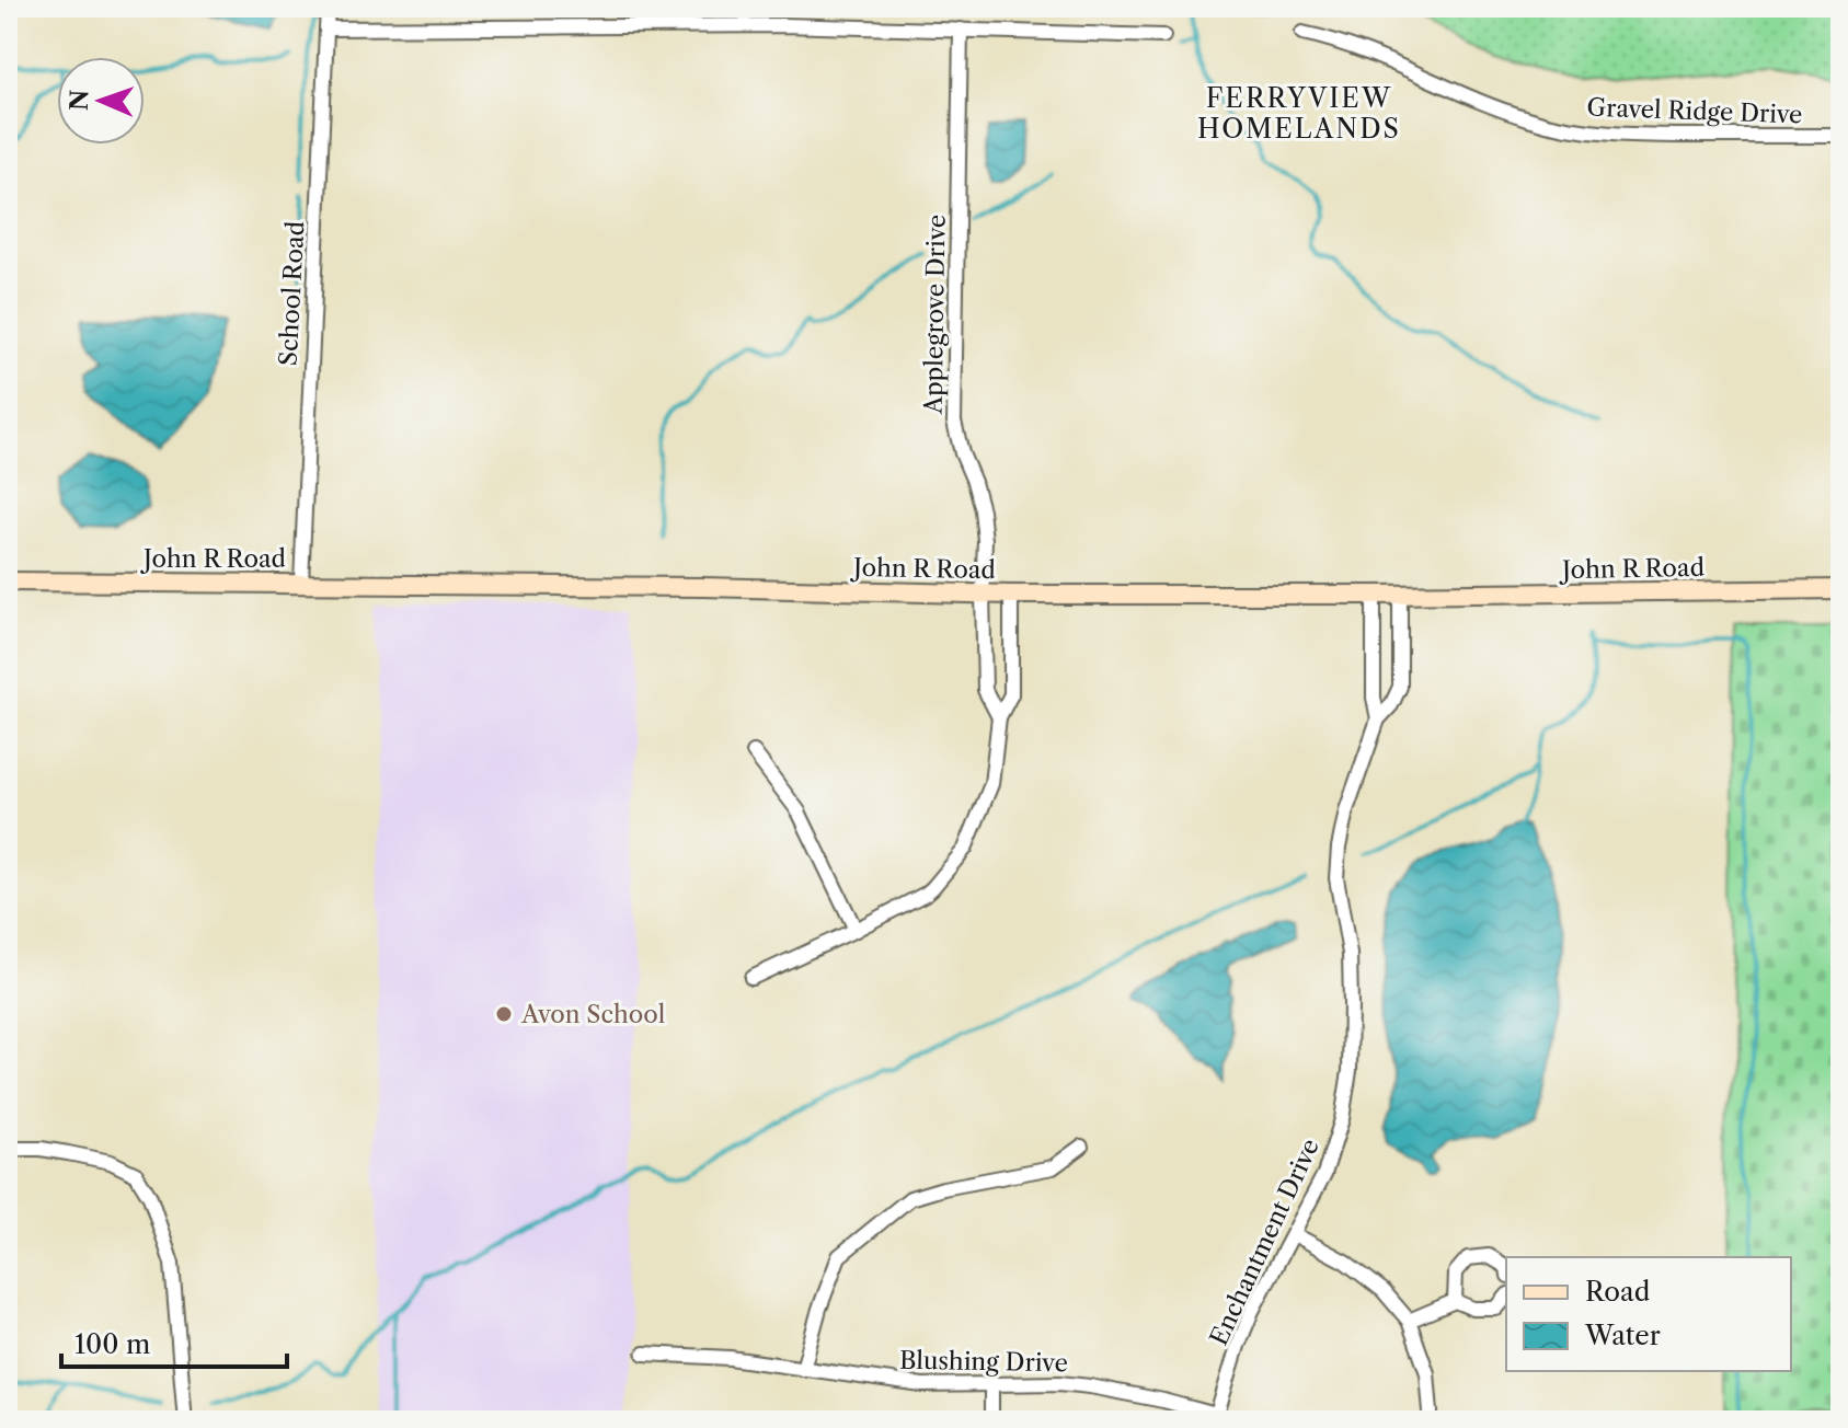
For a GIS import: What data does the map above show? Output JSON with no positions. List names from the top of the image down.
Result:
{
  "streets": {
    "main road": ["John R Road"],
    "street": [
      "Gravel Ridge Drive",
      "School Road",
      "Applegrove Drive",
      "Enchantment Drive",
      "Blushing Drive"
    ]
  },
  "crossings": [
    ["School Road", "John R Road"],
    ["Applegrove Drive", "John R Road"],
    ["John R Road", "Enchantment Drive"],
    ["Enchantment Drive", "Blushing Drive"]
  ],
  "districts": ["FERRYVIEW HOMELANDS"],
  "places": ["Avon School"],
  "legend": ["Road", "Water"],
  "scale_bar": "100 m",
  "north": "left"
}
